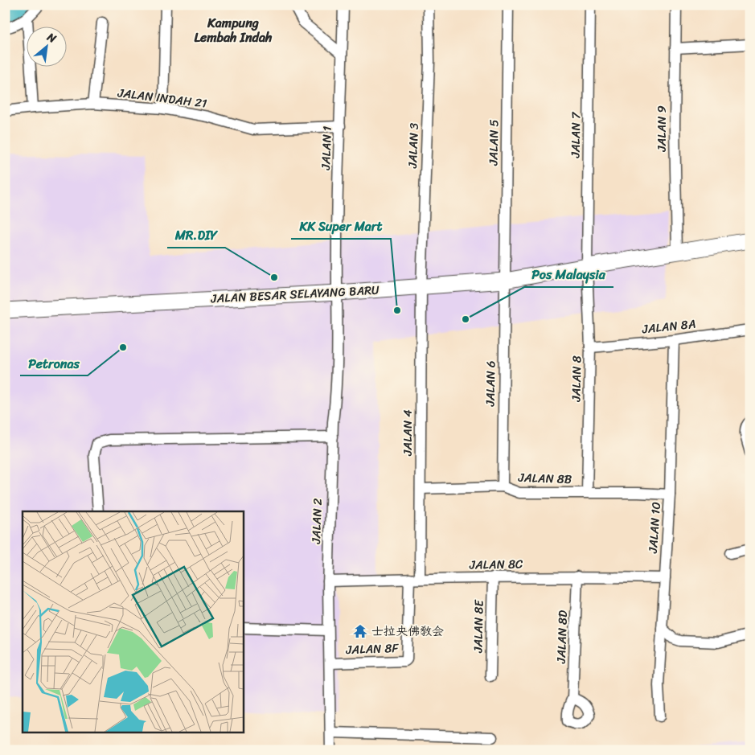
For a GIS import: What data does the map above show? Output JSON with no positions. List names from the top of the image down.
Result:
{
  "streets": {
    "street": [
      "JALAN INDAH 21",
      "JALAN 9",
      "JALAN 7",
      "JALAN 5",
      "JALAN 3",
      "JALAN 1",
      "JALAN BESAR SELAYANG BARU",
      "JALAN 8A",
      "JALAN 8",
      "JALAN 6",
      "JALAN 4",
      "JALAN 8B",
      "JALAN 2",
      "JALAN 10",
      "JALAN 8C",
      "JALAN 8E",
      "JALAN 8D",
      "JALAN 8F"
    ]
  },
  "crossings": [
    ["JALAN INDAH 21", "JALAN 1"],
    ["JALAN 9", "JALAN BESAR SELAYANG BARU"],
    ["JALAN 7", "JALAN BESAR SELAYANG BARU"],
    ["JALAN 7", "JALAN 8"],
    ["JALAN 5", "JALAN BESAR SELAYANG BARU"],
    ["JALAN 5", "JALAN 6"],
    ["JALAN 3", "JALAN BESAR SELAYANG BARU"],
    ["JALAN 3", "JALAN 4"],
    ["JALAN 1", "JALAN BESAR SELAYANG BARU"],
    ["JALAN 1", "JALAN 2"],
    ["JALAN BESAR SELAYANG BARU", "JALAN 8"],
    ["JALAN BESAR SELAYANG BARU", "JALAN 6"],
    ["JALAN BESAR SELAYANG BARU", "JALAN 4"],
    ["JALAN BESAR SELAYANG BARU", "JALAN 2"],
    ["JALAN 8A", "JALAN 8"],
    ["JALAN 8A", "JALAN 10"],
    ["JALAN 8", "JALAN 8B"],
    ["JALAN 6", "JALAN 8B"],
    ["JALAN 4", "JALAN 8B"],
    ["JALAN 4", "JALAN 8C"],
    ["JALAN 8B", "JALAN 10"],
    ["JALAN 2", "JALAN 8C"],
    ["JALAN 2", "JALAN 8F"],
    ["JALAN 10", "JALAN 8C"],
    ["JALAN 8C", "JALAN 8E"],
    ["JALAN 8C", "JALAN 8D"],
    ["JALAN 8C", "JALAN 8F"]
  ],
  "districts": ["Kampung Lembah Indah"],
  "places": {
    "other": [
      "MR.DIY",
      "KK Super Mart",
      "Pos Malaysia",
      "Petronas"
    ],
    "temple": ["士拉央佛教会"]
  },
  "north": "top right"
}
